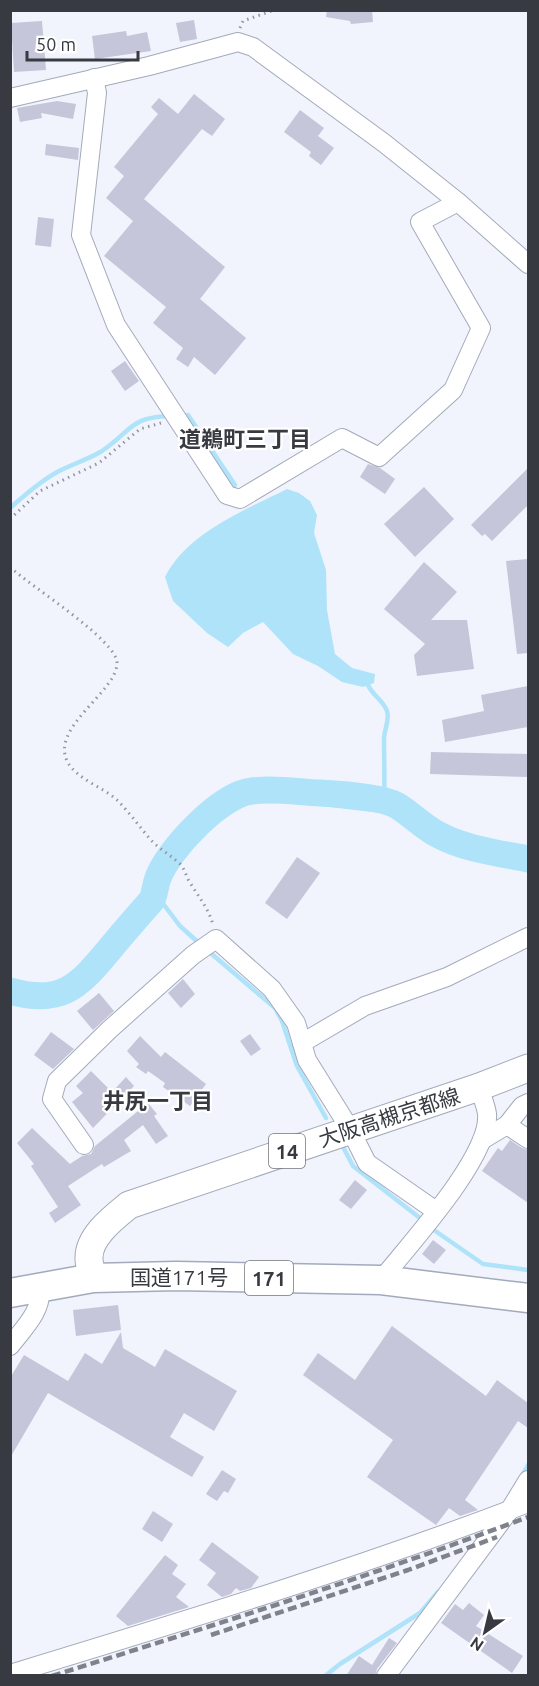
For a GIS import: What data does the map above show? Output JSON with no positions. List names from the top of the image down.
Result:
{
  "streets": {
    "highway": ["国道171号", "171"],
    "main road": ["大阪高槻京都線", "14"]
  },
  "crossings": [
    ["大阪高槻京都線", "国道171号"]
  ],
  "districts": ["道鵜町三丁目", "井尻一丁目"],
  "scale_bar": "50 m",
  "north": "bottom left"
}
